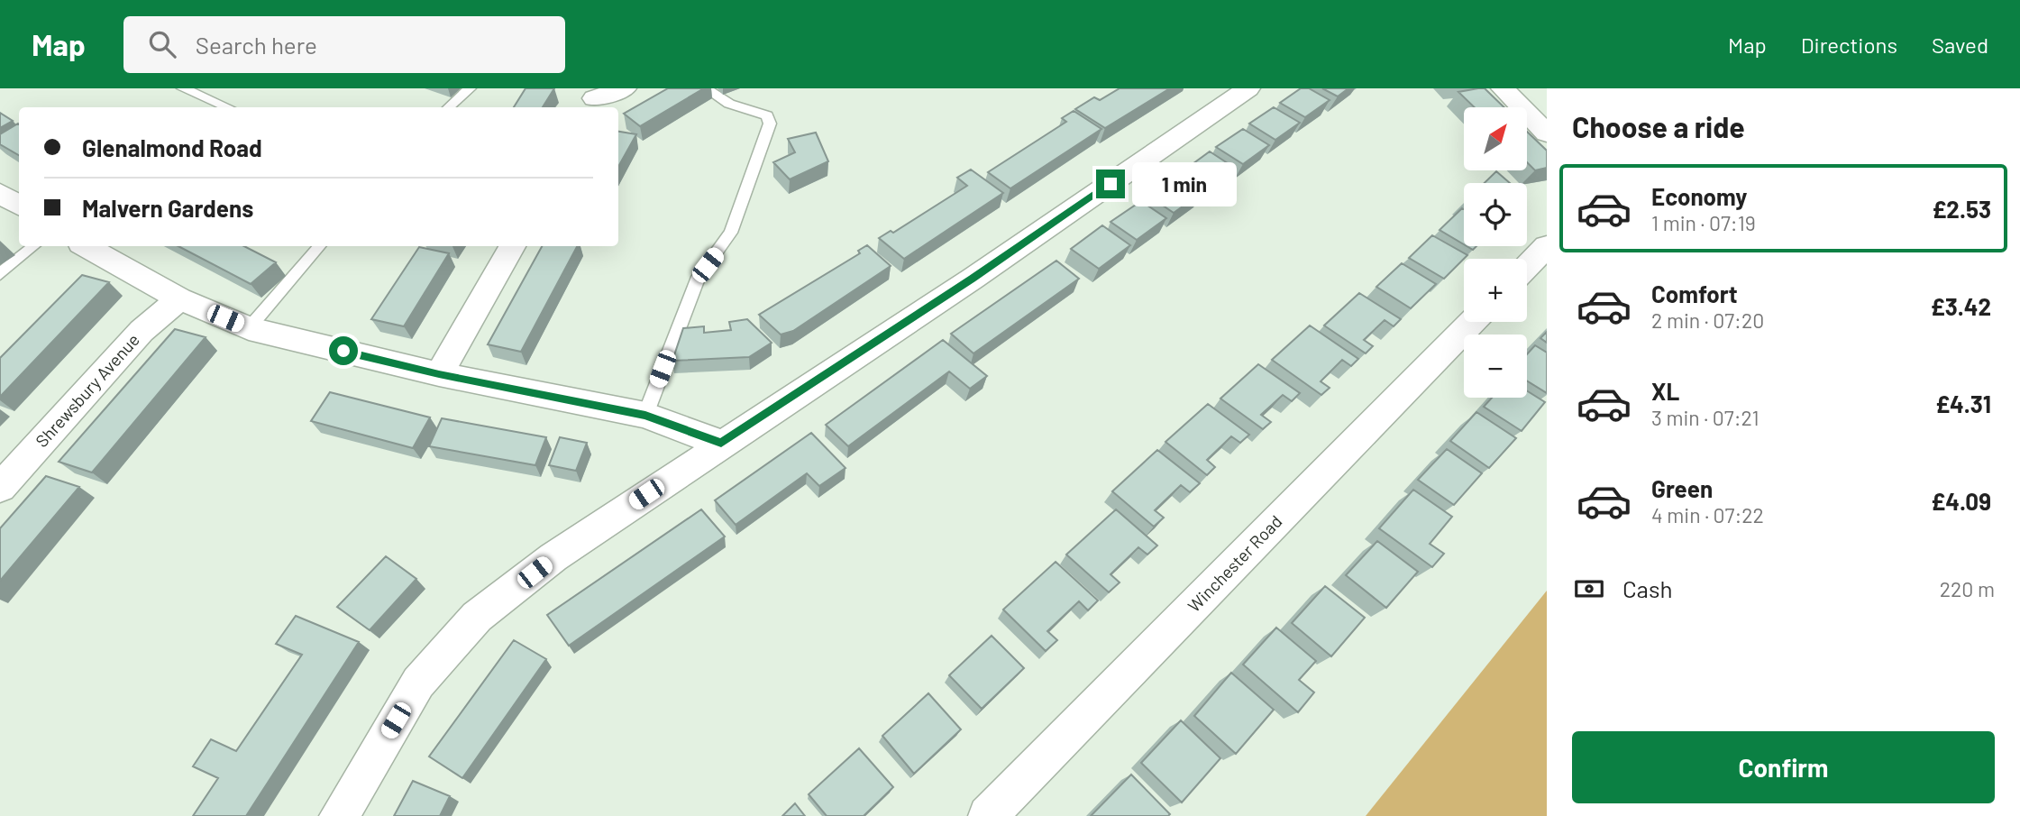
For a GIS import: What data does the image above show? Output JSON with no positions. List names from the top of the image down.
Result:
{
  "streets": {
    "street": ["Shrewsbury Avenue", "Winchester Road"]
  },
  "north": "top right",
  "page": {
    "header": "Map",
    "search": "Search here",
    "nav": ["Map", "Directions", "Saved"],
    "heading": "Choose a ride",
    "map_buttons": ["+", "−"],
    "banner": ["Glenalmond Road", "Malvern Gardens"],
    "bubble": "1 min",
    "list": [
      {
        "name": "Economy",
        "note": "1 min · 07:19",
        "value": "£2.53"
      },
      {
        "name": "Comfort",
        "note": "2 min · 07:20",
        "value": "£3.42"
      },
      {
        "name": "XL",
        "note": "3 min · 07:21",
        "value": "£4.31"
      },
      {
        "name": "Green",
        "note": "4 min · 07:22",
        "value": "£4.09"
      }
    ],
    "pay": ["Cash", "220 m"],
    "buttons": "Confirm"
  }
}
